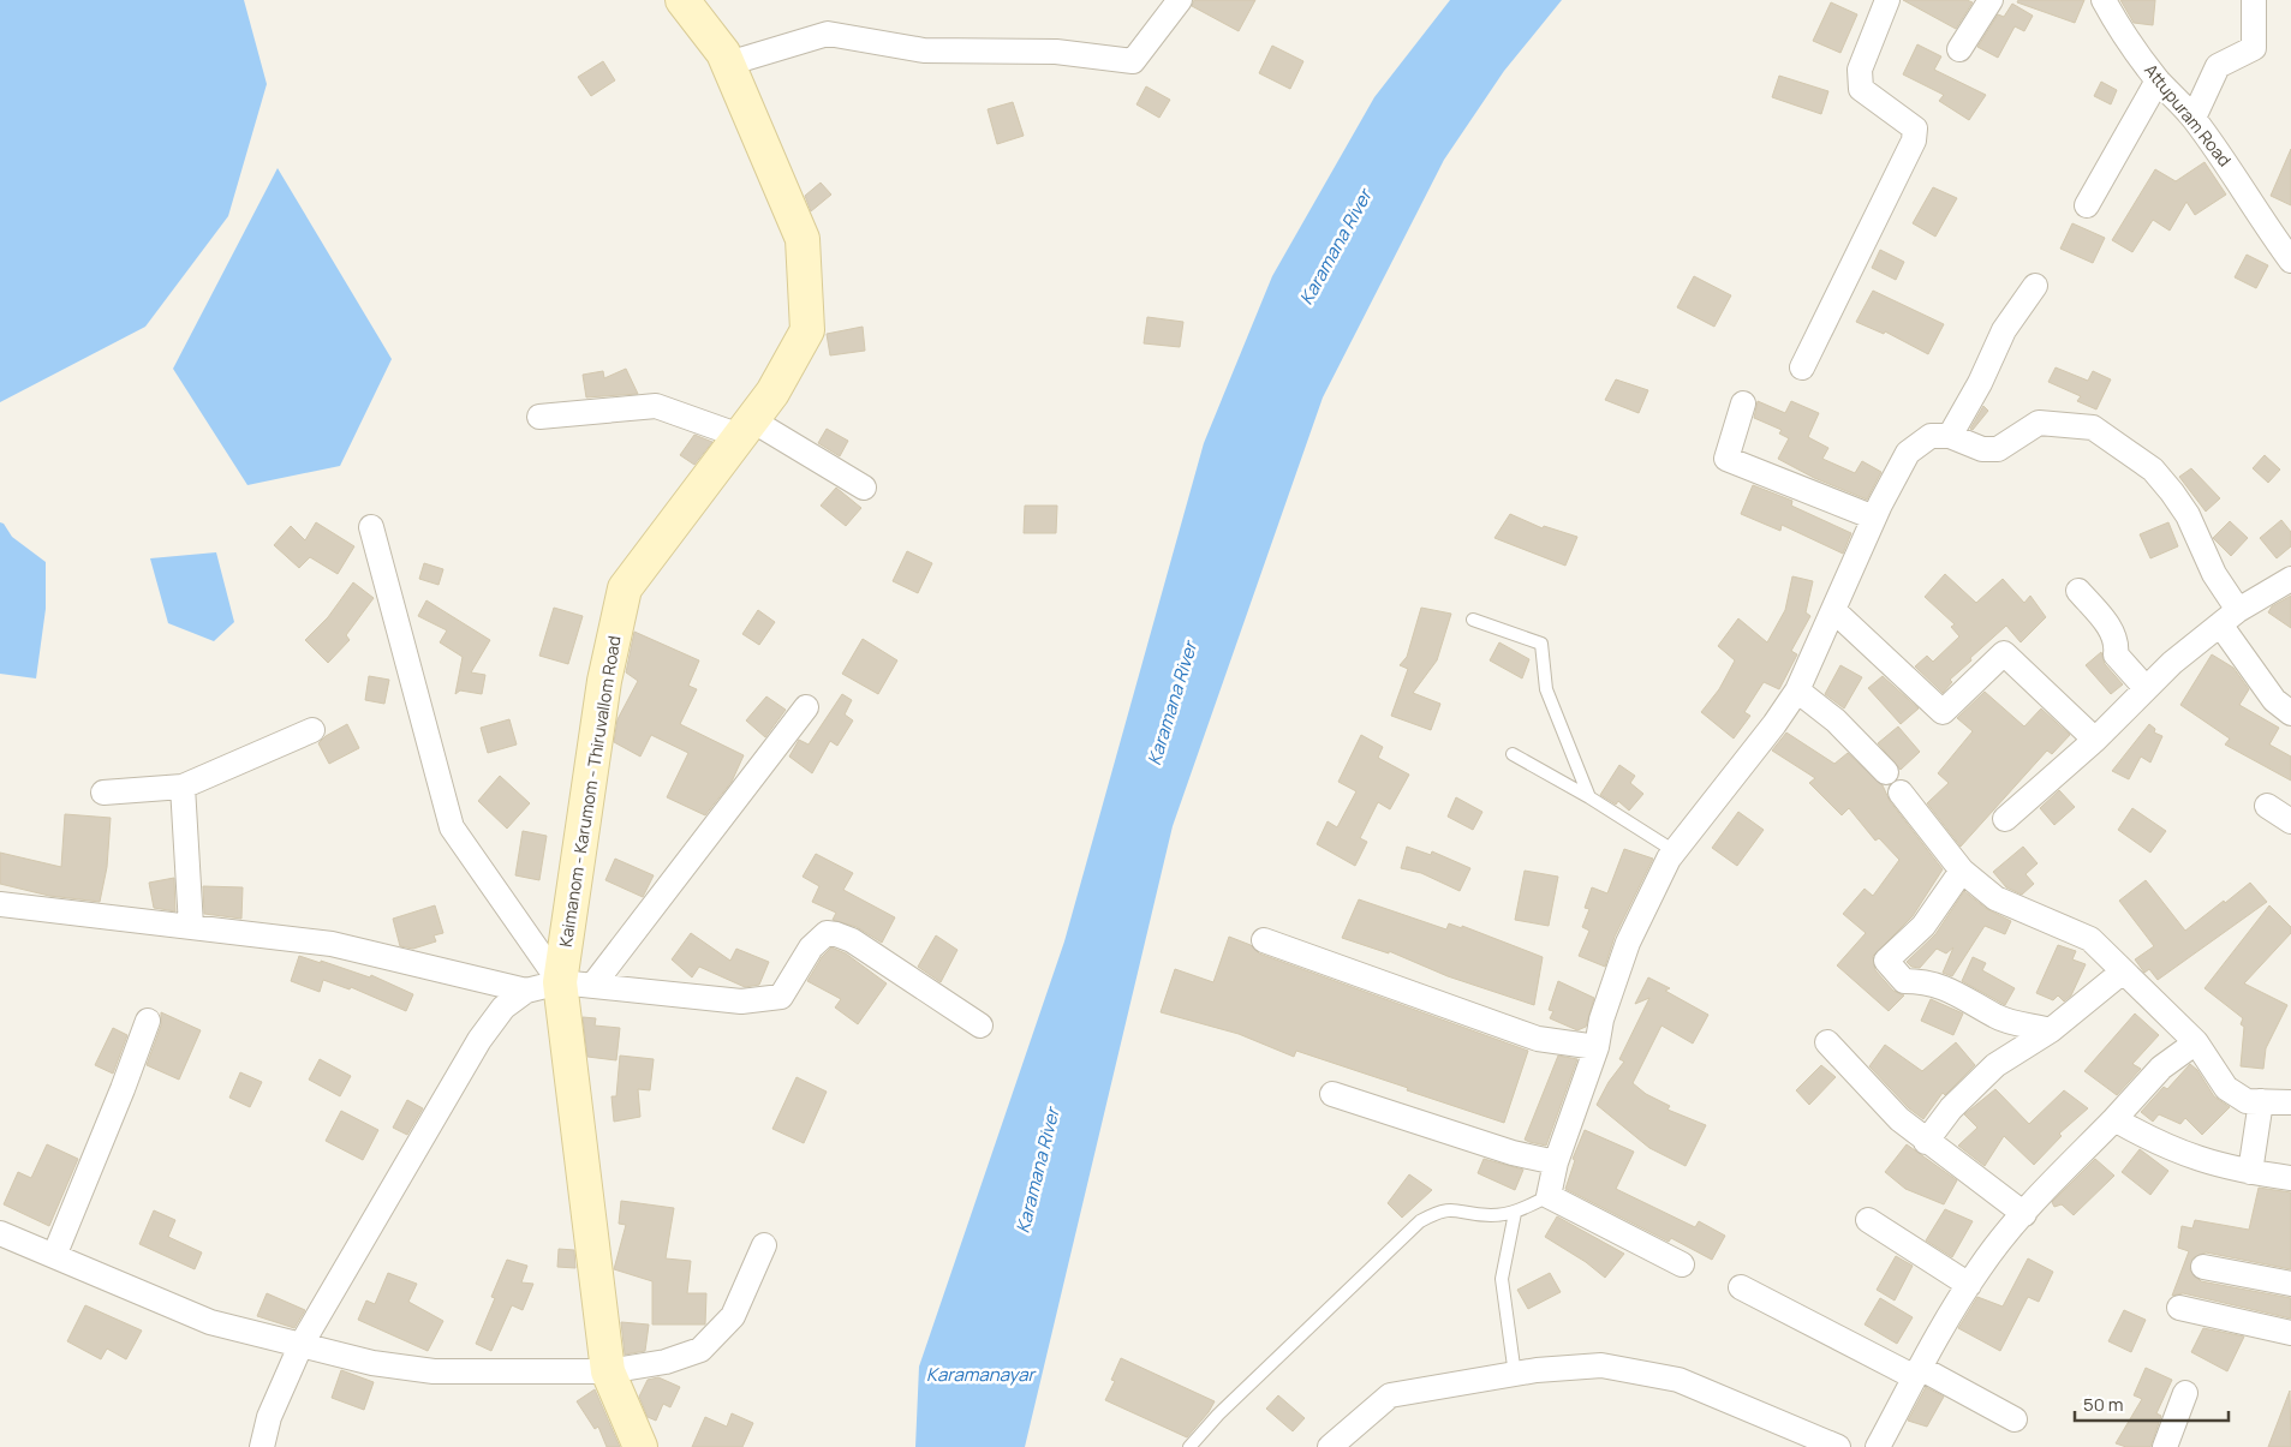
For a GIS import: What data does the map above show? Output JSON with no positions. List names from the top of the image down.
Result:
{
  "streets": {
    "main road": ["Kaimanom - Karumom - Thiruvallom Road"],
    "street": ["Attupuram Road"]
  },
  "water": ["Karamana River", "Karamanayar"],
  "scale_bar": "50 m"
}
